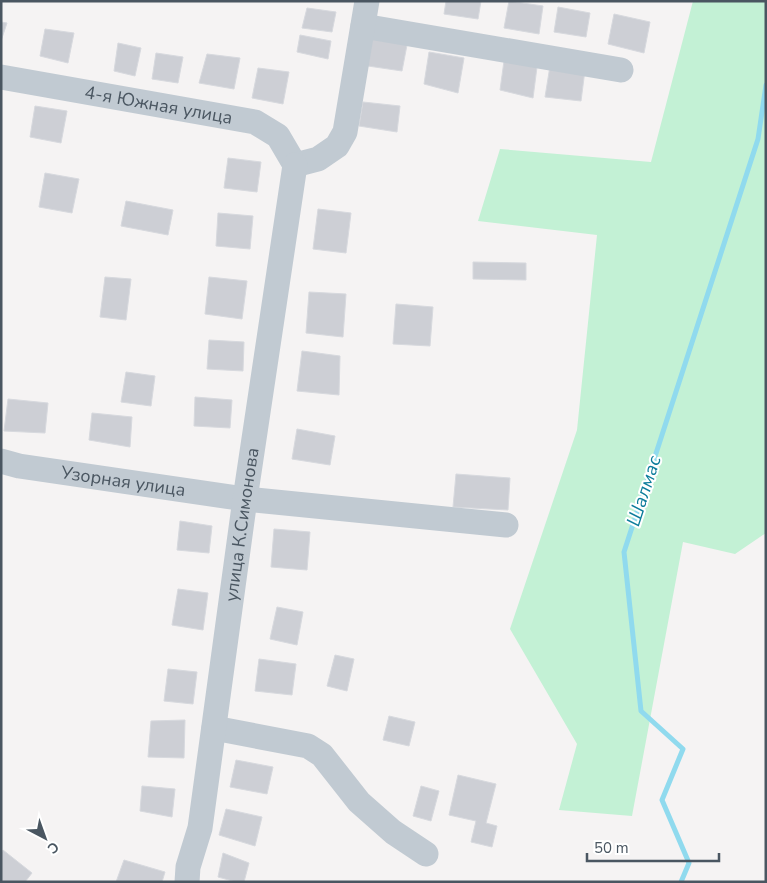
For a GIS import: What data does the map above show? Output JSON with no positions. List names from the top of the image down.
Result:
{
  "streets": {
    "street": ["4-я Южная улица", "Узорная улица", "улица К.Симонова"]
  },
  "crossings": [
    ["4-я Южная улица", "улица К.Симонова"],
    ["Узорная улица", "улица К.Симонова"]
  ],
  "water": ["Шалмас"],
  "scale_bar": "50 m",
  "north": "bottom right"
}
